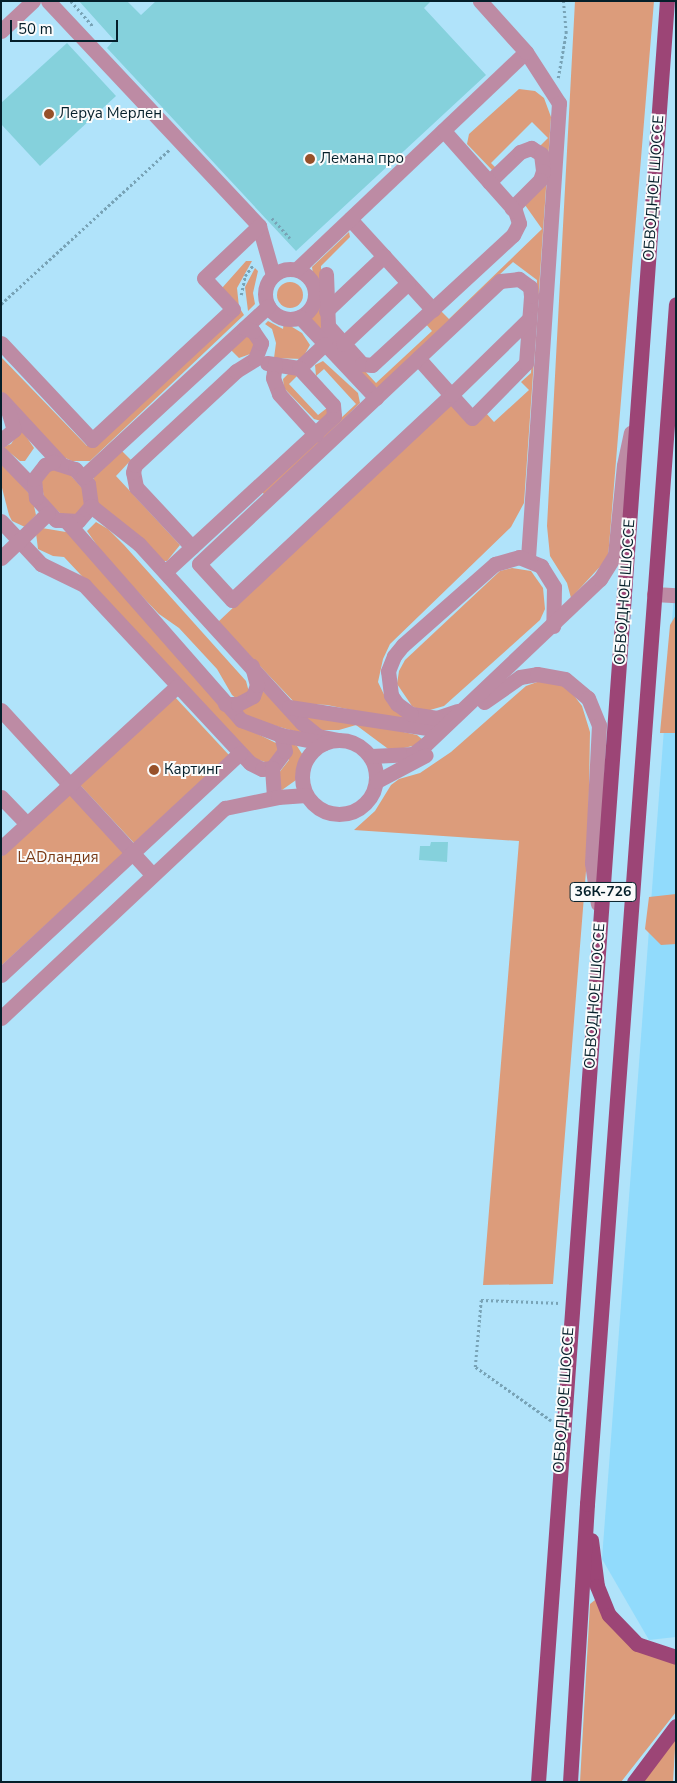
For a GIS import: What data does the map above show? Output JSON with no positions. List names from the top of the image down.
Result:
{
  "streets": {
    "main road": ["ОБВОДНОЕ ШОССЕ", "36К-726"]
  },
  "parks": ["LADландия"],
  "places": ["Леруа Мерлен", "Лемана про", "Картинг"],
  "scale_bar": "50 m"
}
